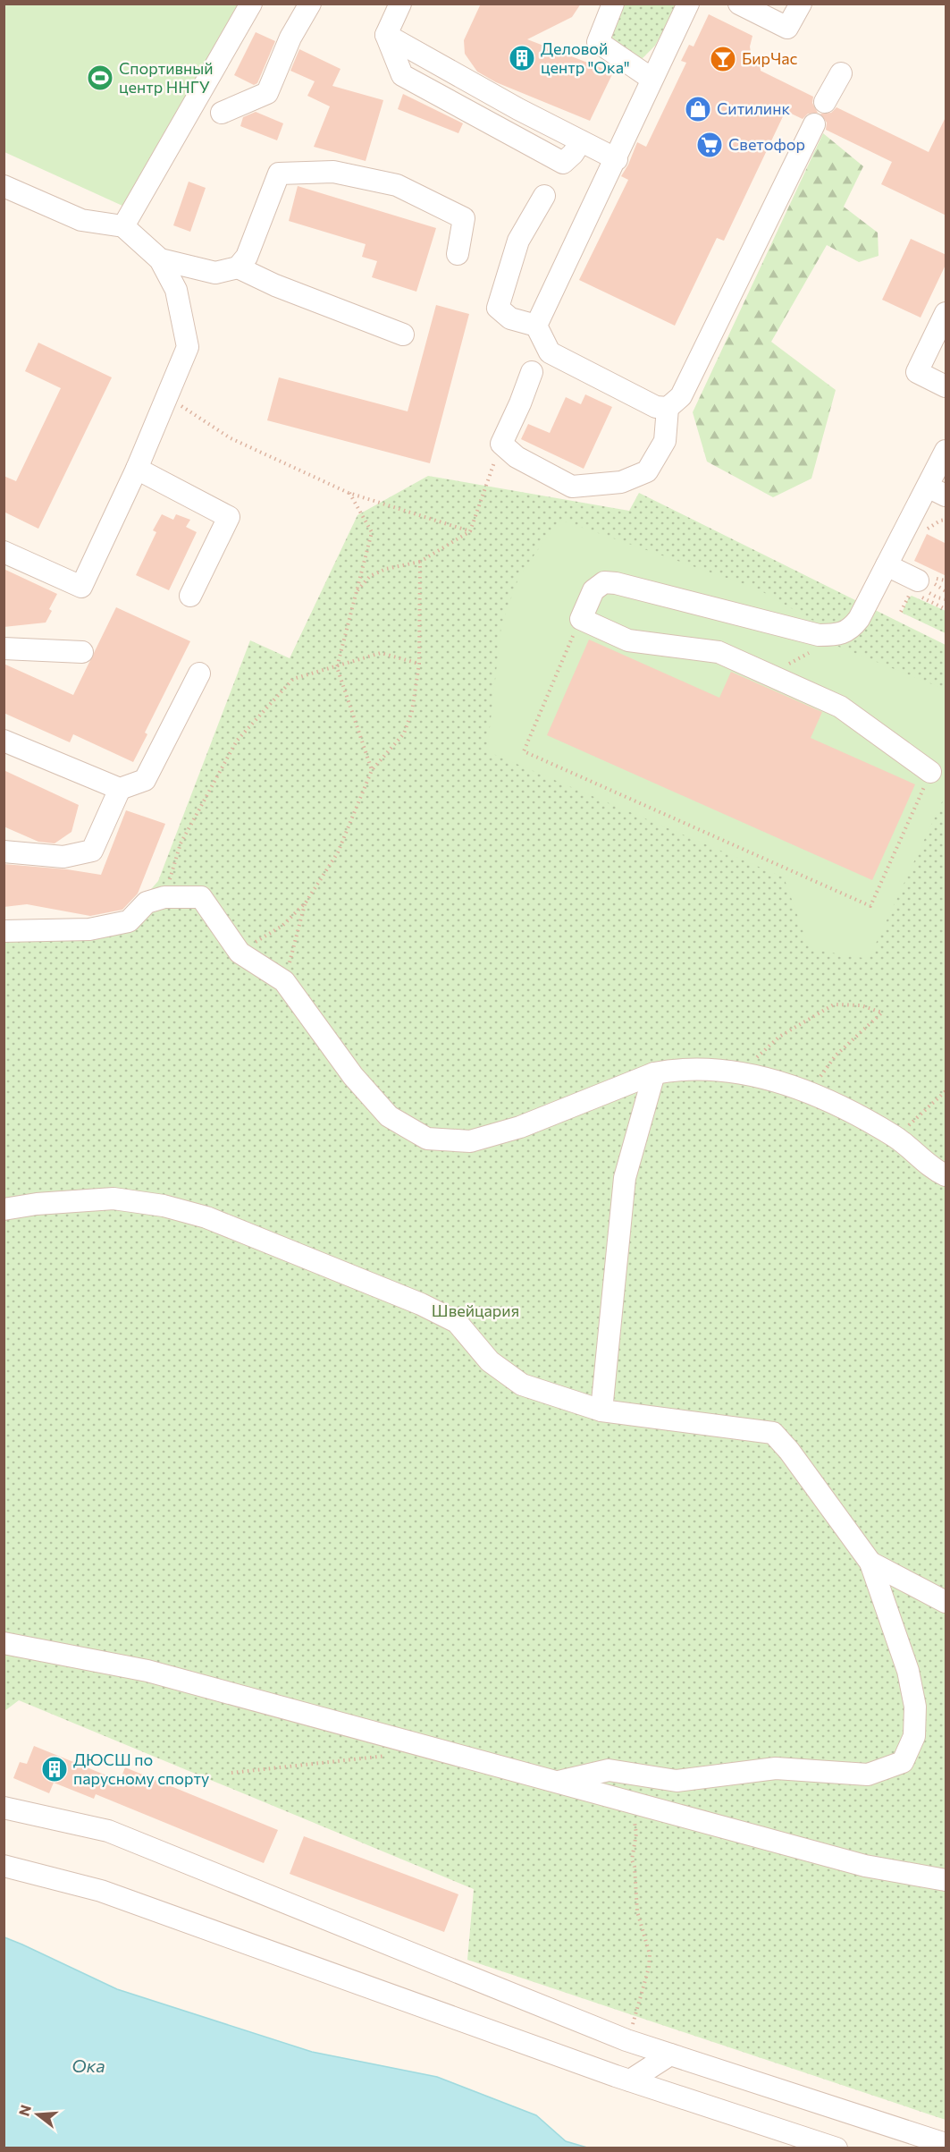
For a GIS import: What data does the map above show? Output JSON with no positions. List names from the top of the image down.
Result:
{
  "water": ["Ока"],
  "parks": ["Швейцария"],
  "places": {
    "building": ["Деловой центр \"Ока\"", "ДЮСШ по парусному спорту"],
    "bar": ["БирЧас"],
    "sports": ["Спортивный центр ННГУ"],
    "shop": ["Ситилинк"],
    "supermarket": ["Светофор"]
  },
  "north": "left"
}
